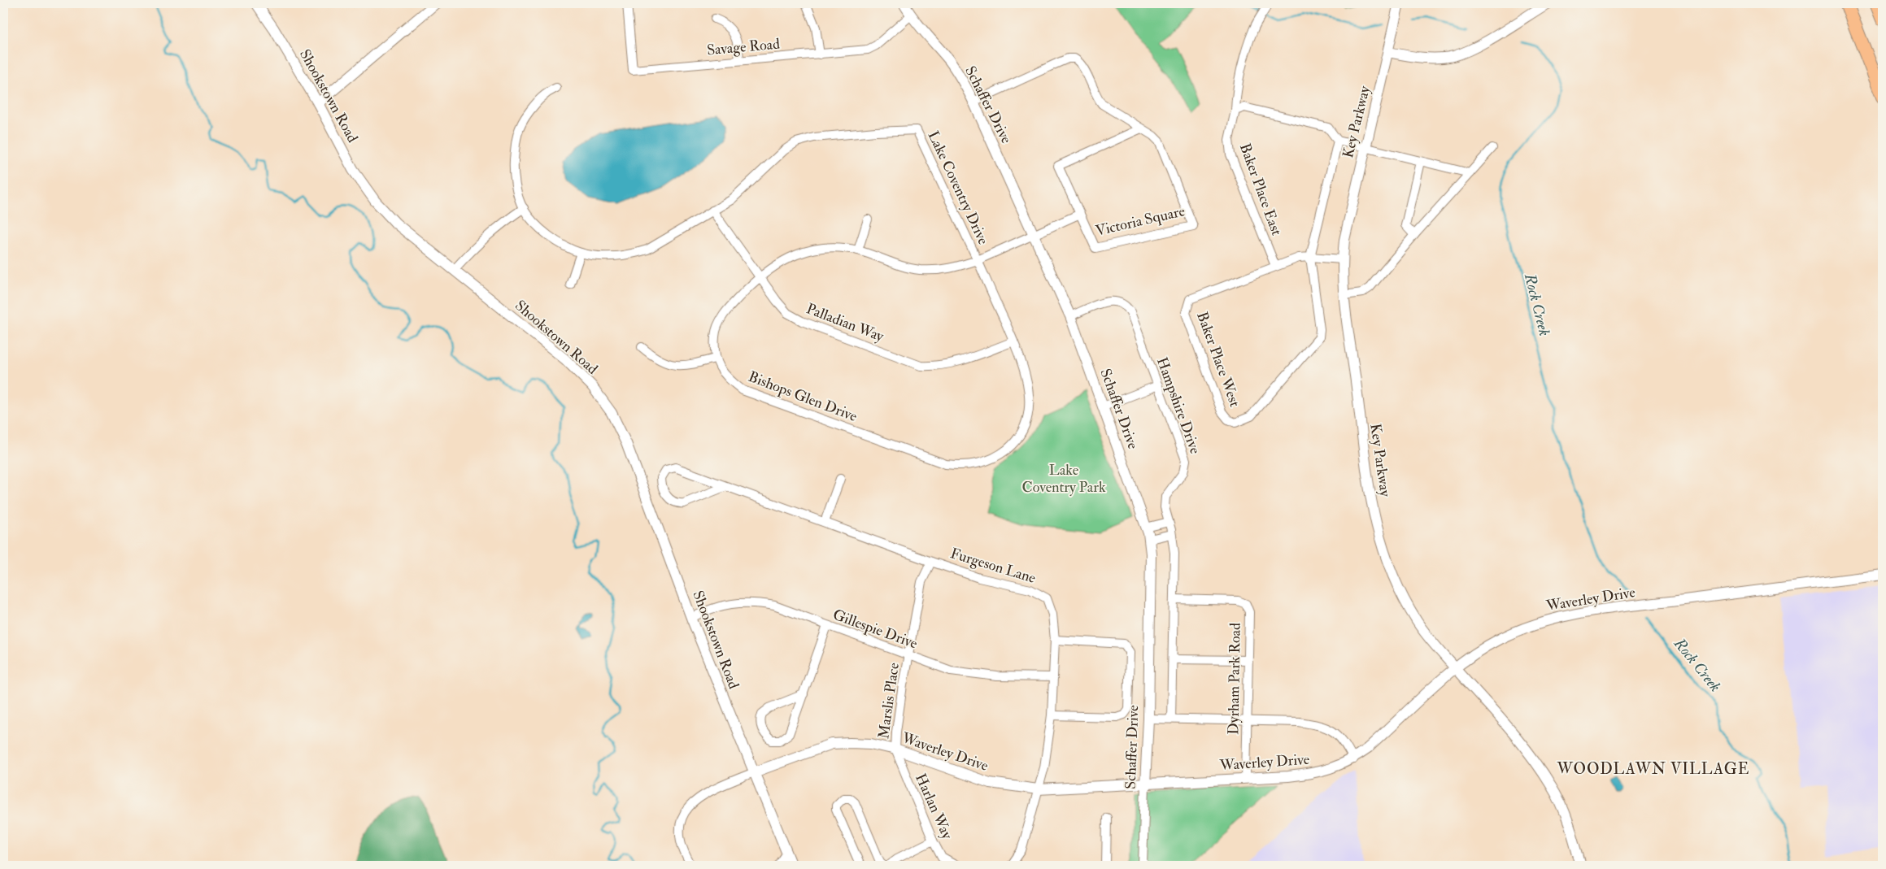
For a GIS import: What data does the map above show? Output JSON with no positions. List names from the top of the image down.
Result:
{
  "streets": {
    "street": [
      "Savage Road",
      "Shookstown Road",
      "Schaffer Drive",
      "Key Parkway",
      "Lake Coventry Drive",
      "Baker Place East",
      "Victoria Square",
      "Palladian Way",
      "Baker Place West",
      "Bishops Glen Drive",
      "Hampshire Drive",
      "Furgeson Lane",
      "Waverley Drive",
      "Gillespie Drive",
      "Dyrham Park Road",
      "Marslis Place",
      "Harlan Way"
    ]
  },
  "crossings": [
    ["Savage Road", "Schaffer Drive"],
    ["Shookstown Road", "Waverley Drive"],
    ["Shookstown Road", "Gillespie Drive"],
    ["Schaffer Drive", "Victoria Square"],
    ["Schaffer Drive", "Hampshire Drive"],
    ["Schaffer Drive", "Waverley Drive"],
    ["Key Parkway", "Baker Place West"],
    ["Key Parkway", "Waverley Drive"],
    ["Lake Coventry Drive", "Palladian Way"],
    ["Lake Coventry Drive", "Bishops Glen Drive"],
    ["Baker Place East", "Baker Place West"],
    ["Palladian Way", "Bishops Glen Drive"],
    ["Hampshire Drive", "Dyrham Park Road"],
    ["Furgeson Lane", "Waverley Drive"],
    ["Furgeson Lane", "Gillespie Drive"],
    ["Furgeson Lane", "Marslis Place"],
    ["Waverley Drive", "Dyrham Park Road"],
    ["Waverley Drive", "Marslis Place"],
    ["Waverley Drive", "Harlan Way"],
    ["Gillespie Drive", "Marslis Place"],
    ["Marslis Place", "Harlan Way"]
  ],
  "districts": ["WOODLAWN VILLAGE"],
  "water": ["Rock Creek"],
  "parks": ["Lake Coventry Park"]
}
